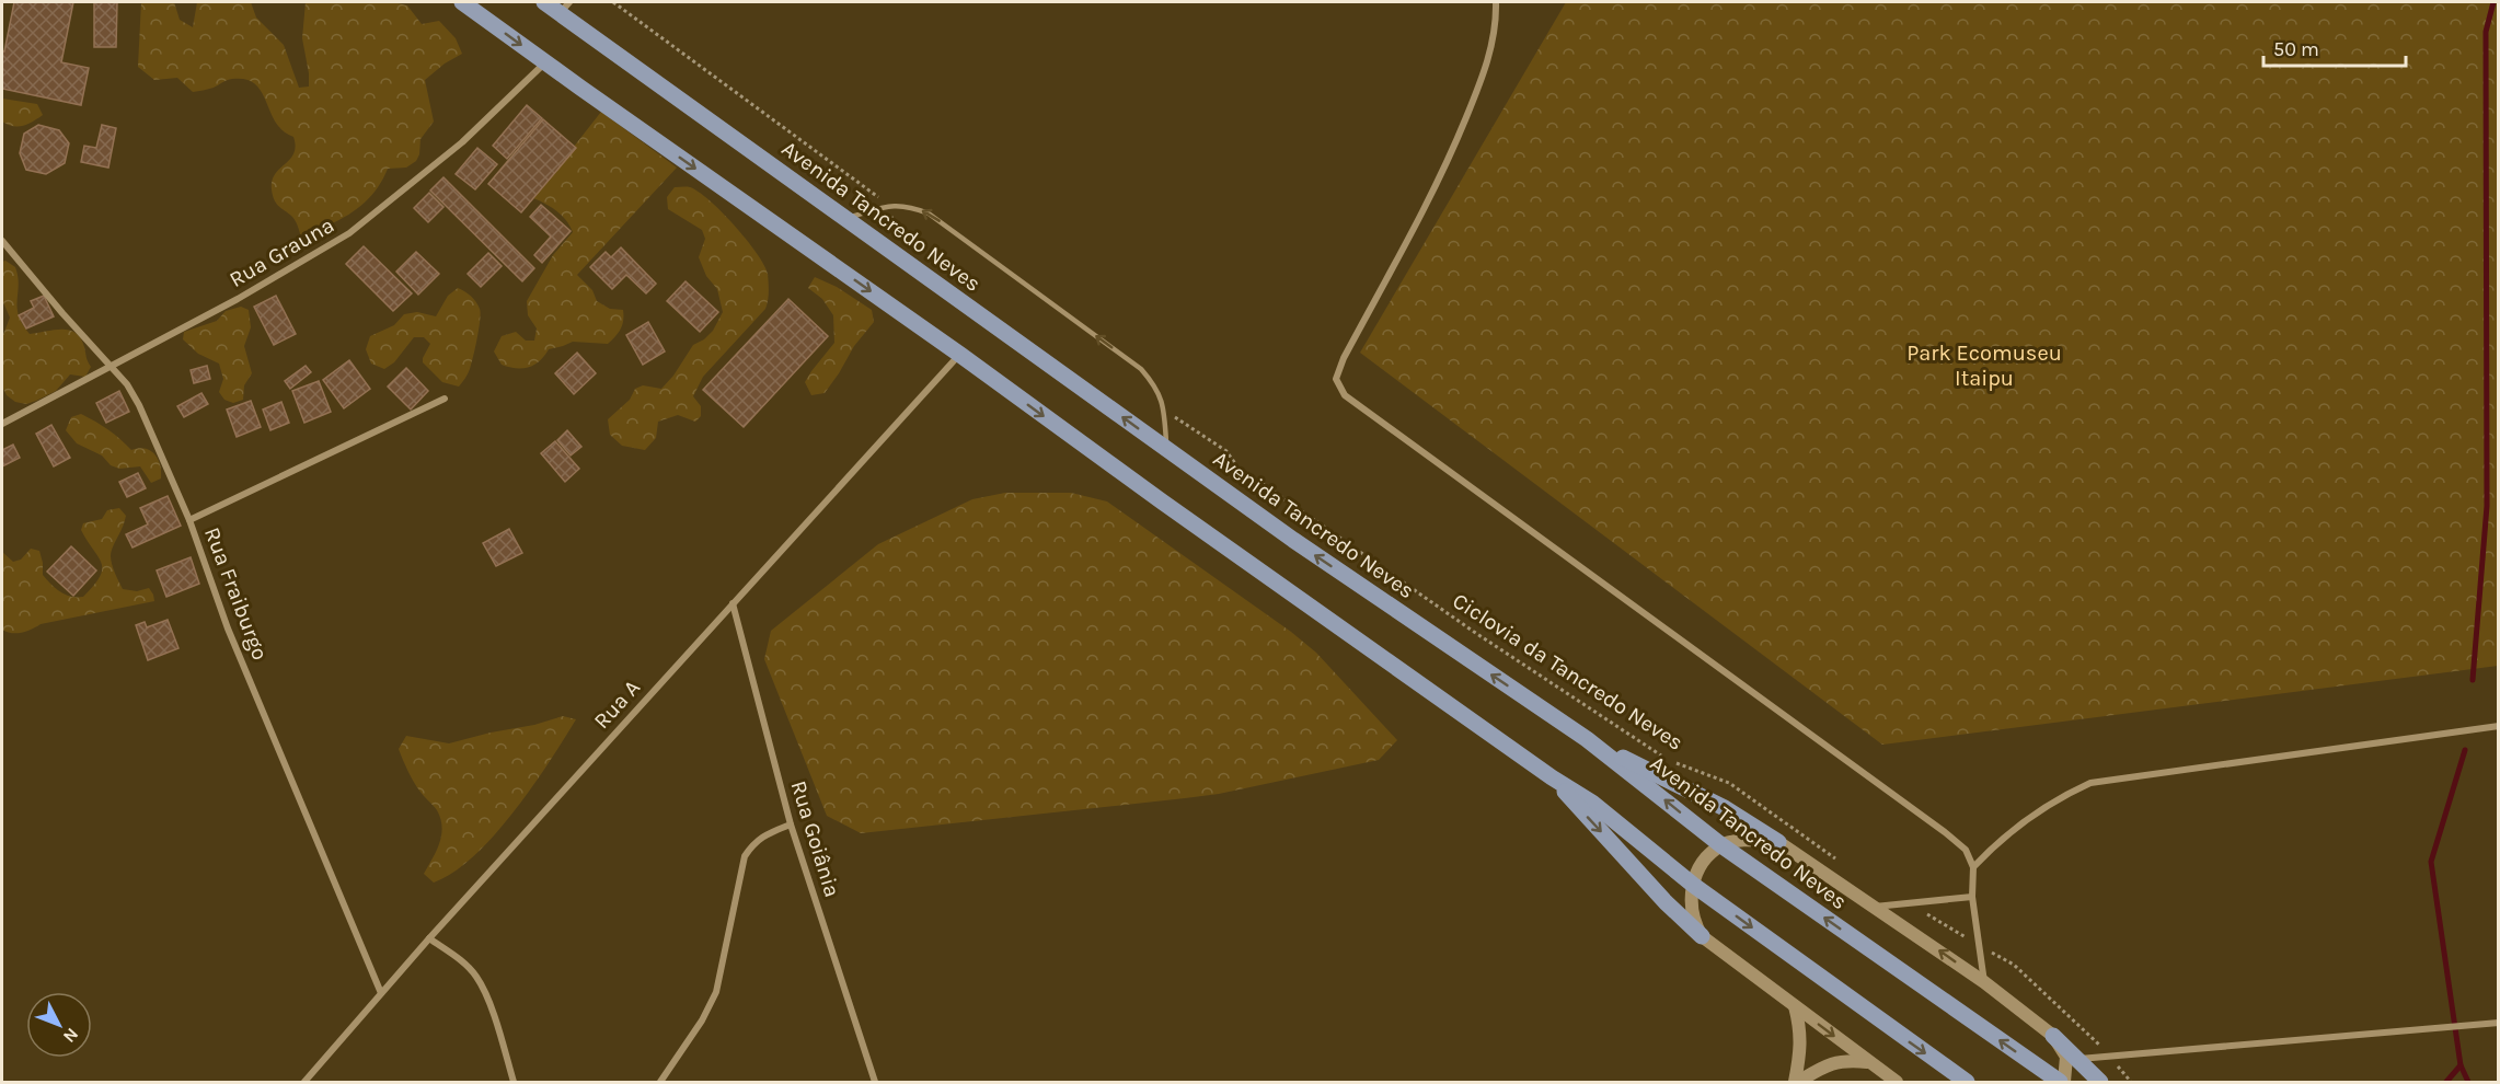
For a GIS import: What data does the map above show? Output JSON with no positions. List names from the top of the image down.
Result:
{
  "streets": {
    "main road": ["Avenida Tancredo Neves"],
    "street": [
      "Rua Grauna",
      "Rua Fraiburgo",
      "Rua A",
      "Rua Goiânia"
    ],
    "path": ["Ciclovia da Tancredo Neves"]
  },
  "crossings": [
    ["Rua Grauna", "Rua Fraiburgo"],
    ["Rua Fraiburgo", "Rua A"],
    ["Rua A", "Rua Goiânia"]
  ],
  "parks": ["Park Ecomuseu Itaipu"],
  "scale_bar": "50 m",
  "north": "bottom right"
}
